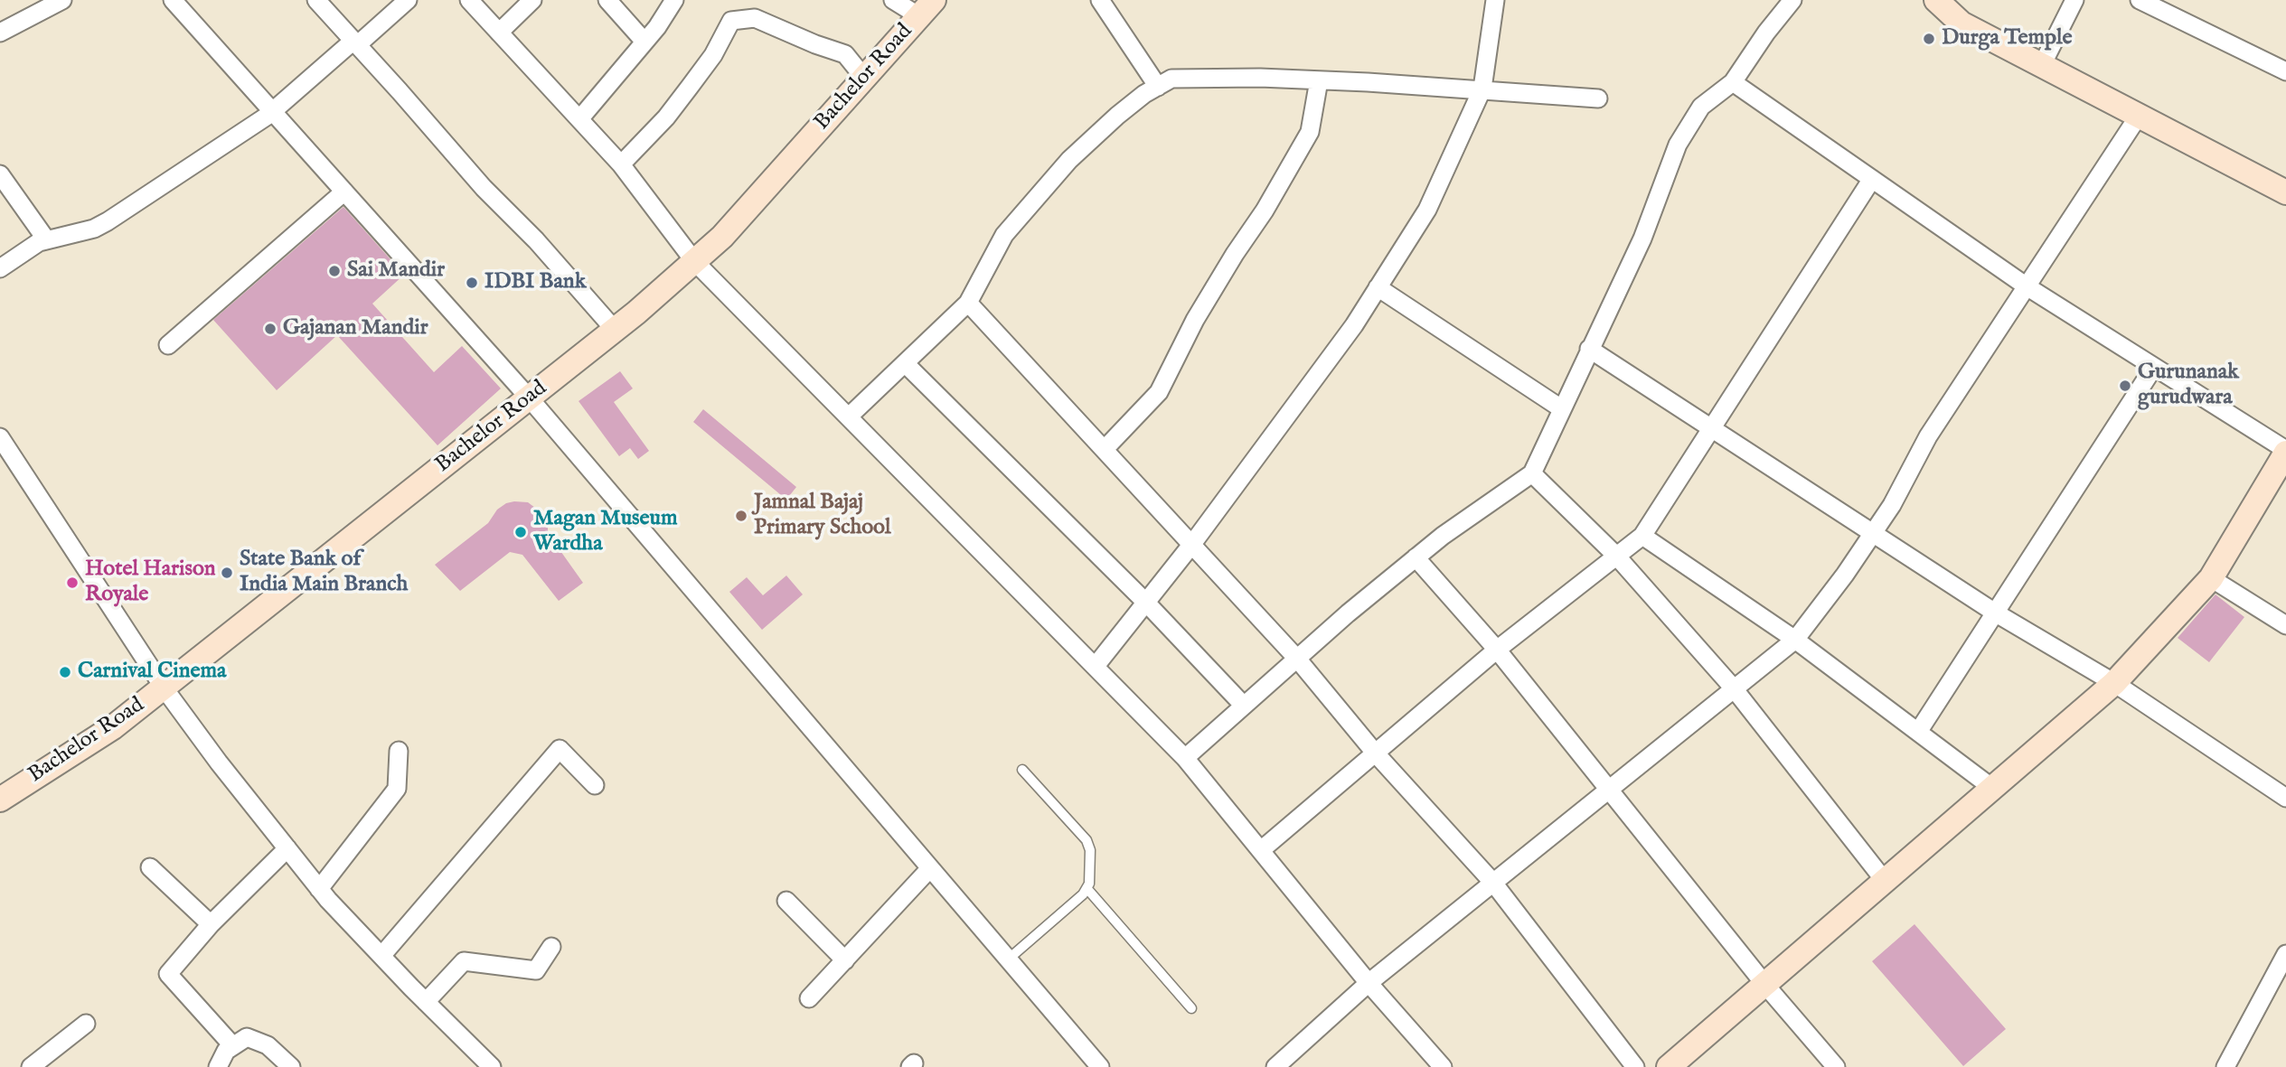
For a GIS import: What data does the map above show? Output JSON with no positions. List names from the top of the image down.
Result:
{
  "streets": {
    "main road": ["Bachelor Road"]
  },
  "places": [
    "Durga Temple",
    "Sai Mandir",
    "IDBI Bank",
    "Gajanan Mandir",
    "Gurunanak gurudwara",
    "Jamnal Bajaj Primary School",
    "Magan Museum Wardha",
    "State Bank of India Main Branch",
    "Hotel Harison Royale",
    "Carnival Cinema"
  ]
}
